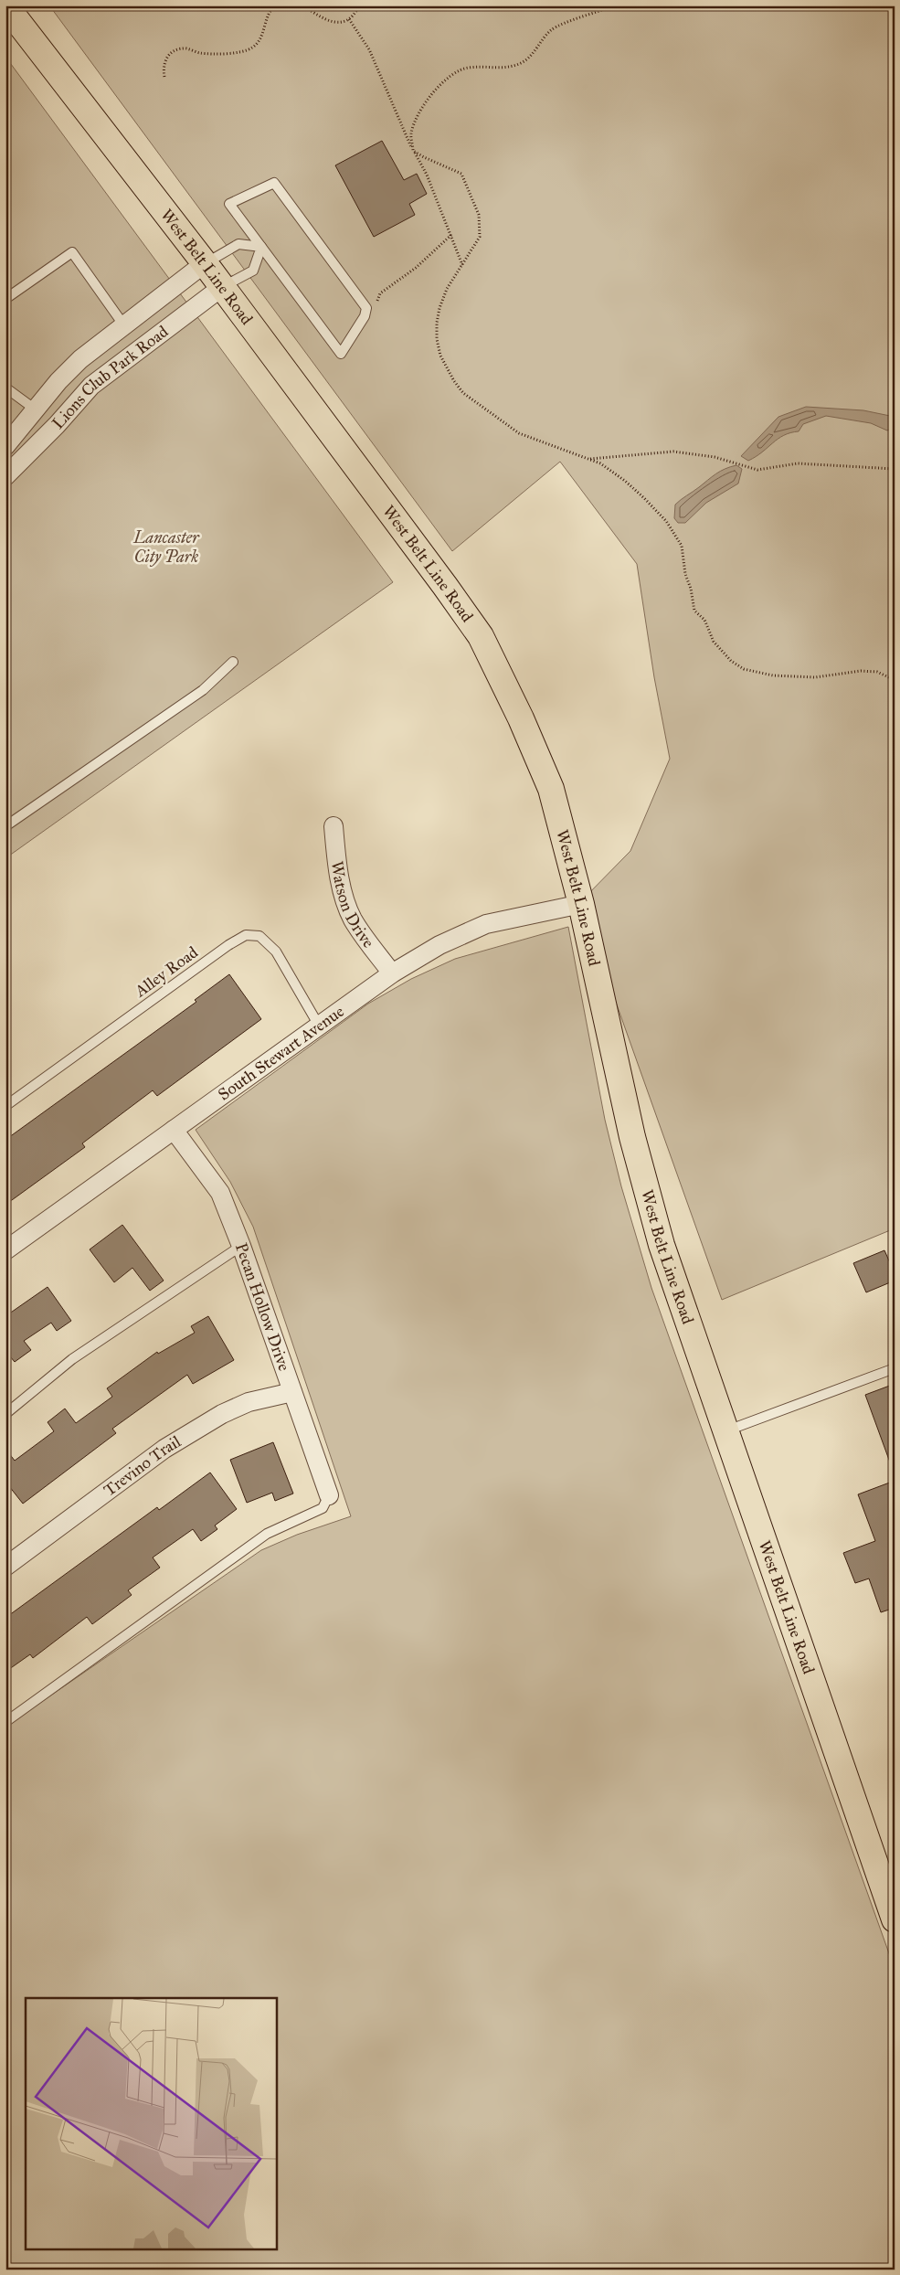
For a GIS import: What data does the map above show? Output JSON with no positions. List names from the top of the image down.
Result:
{
  "streets": {
    "main road": ["West Belt Line Road"],
    "street": [
      "Lions Club Park Road",
      "Watson Drive",
      "South Stewart Avenue",
      "Pecan Hollow Drive",
      "Trevino Trail"
    ],
    "lane": ["Alley Road"]
  },
  "crossings": [
    ["West Belt Line Road", "Lions Club Park Road"],
    ["West Belt Line Road", "South Stewart Avenue"],
    ["Watson Drive", "South Stewart Avenue"],
    ["Alley Road", "South Stewart Avenue"],
    ["South Stewart Avenue", "Pecan Hollow Drive"],
    ["Pecan Hollow Drive", "Trevino Trail"]
  ],
  "parks": ["Lancaster City Park"]
}
